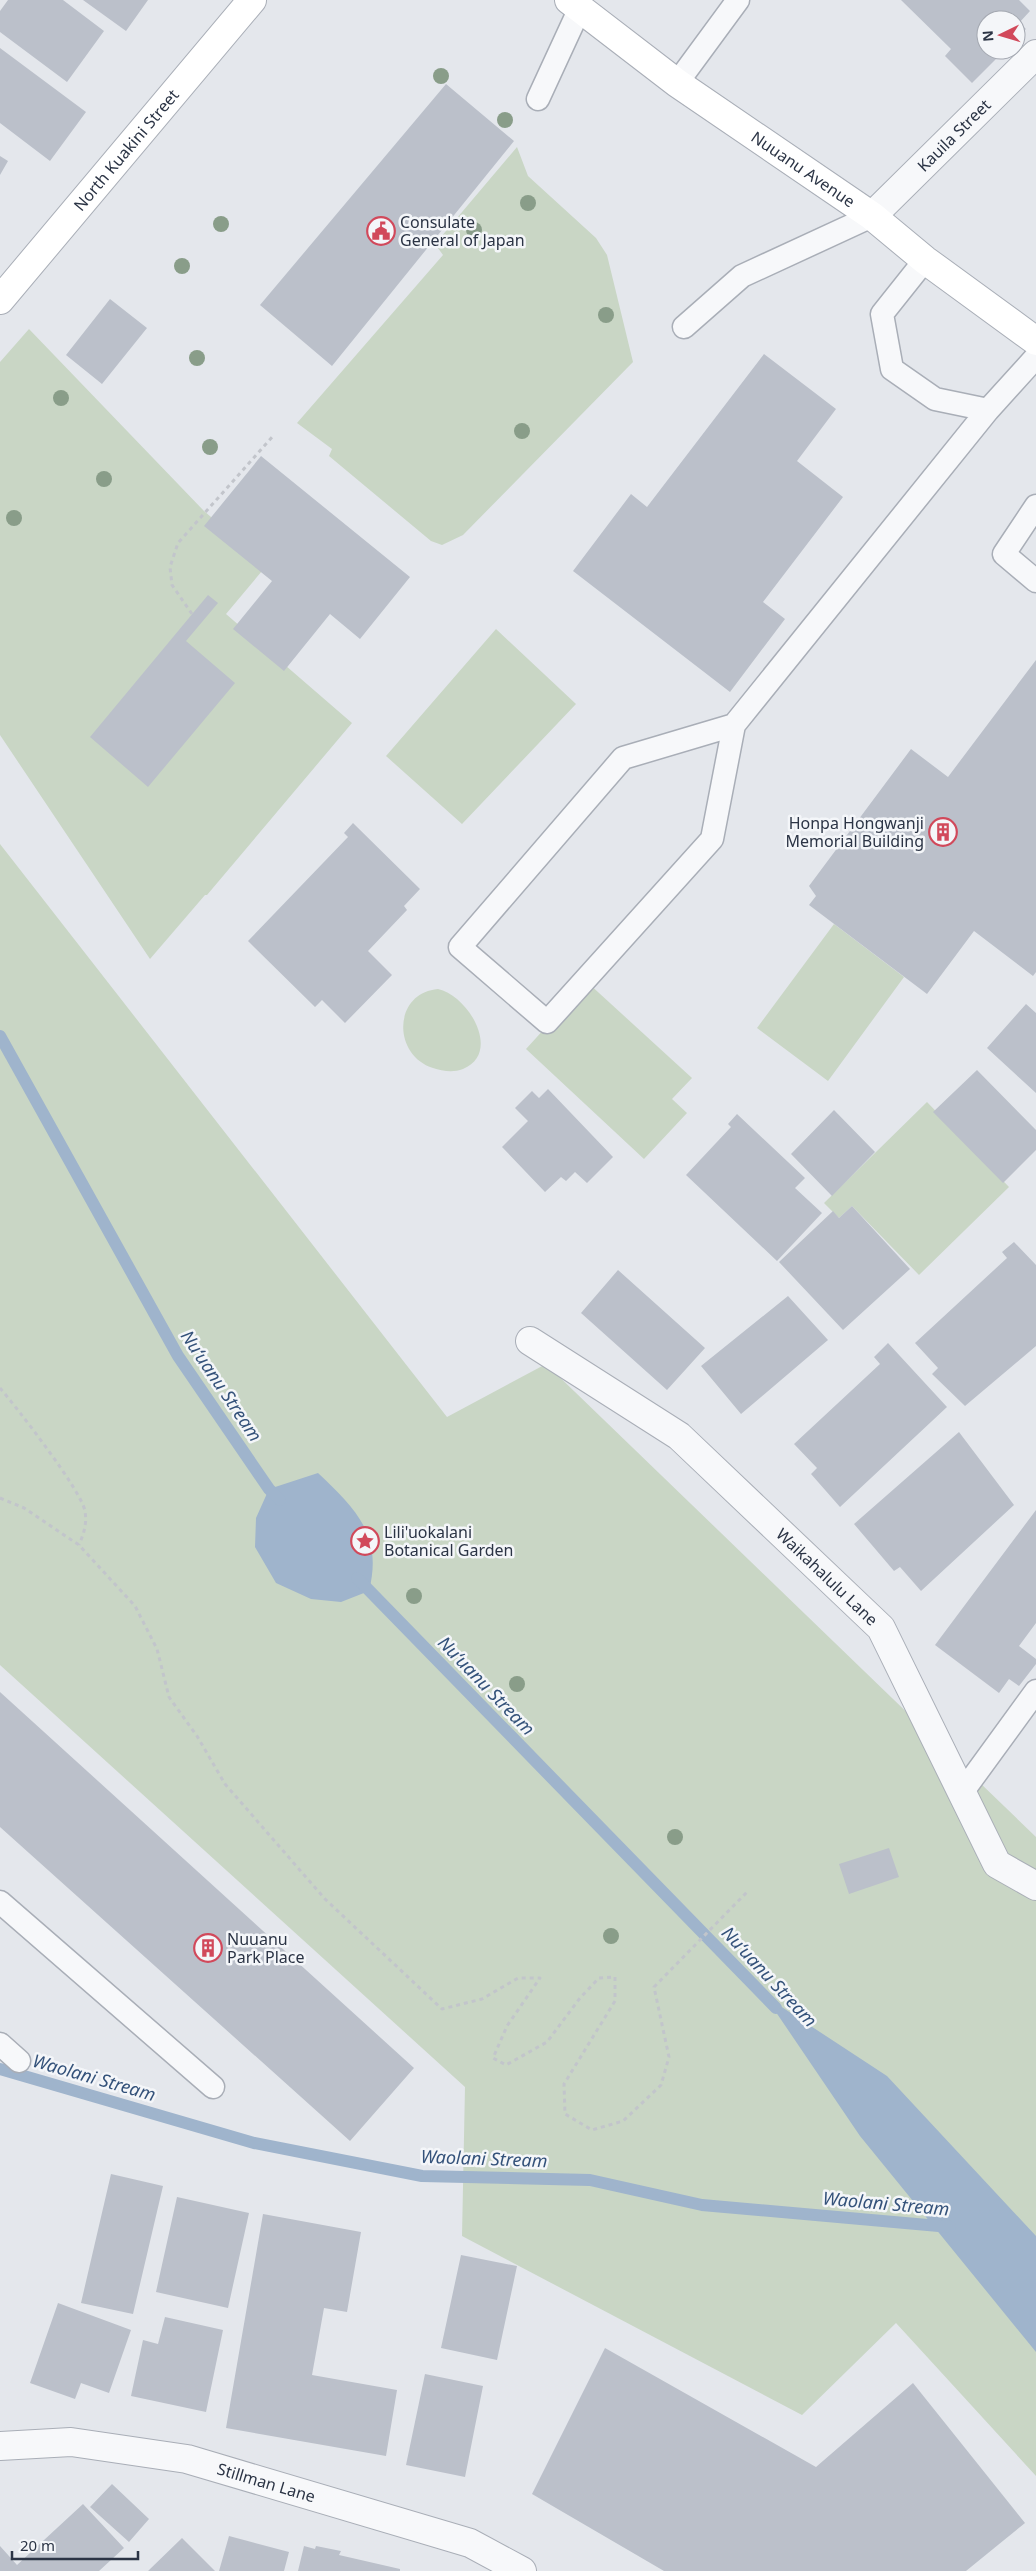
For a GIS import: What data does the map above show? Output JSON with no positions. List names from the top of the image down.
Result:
{
  "streets": {
    "main road": ["North Kuakini Street", "Nuuanu Avenue"],
    "street": ["Kauila Street", "Waikahalulu Lane", "Stillman Lane"]
  },
  "crossings": [
    ["Kauila Street", "Nuuanu Avenue"]
  ],
  "water": ["Nuʻuanu Stream", "Waolani Stream"],
  "places": {
    "public building": ["Consulate General of Japan"],
    "building": ["Honpa Hongwanji Memorial Building", "Nuuanu Park Place"],
    "place": ["Lili'uokalani Botanical Garden"]
  },
  "scale_bar": "20 m",
  "north": "left"
}
